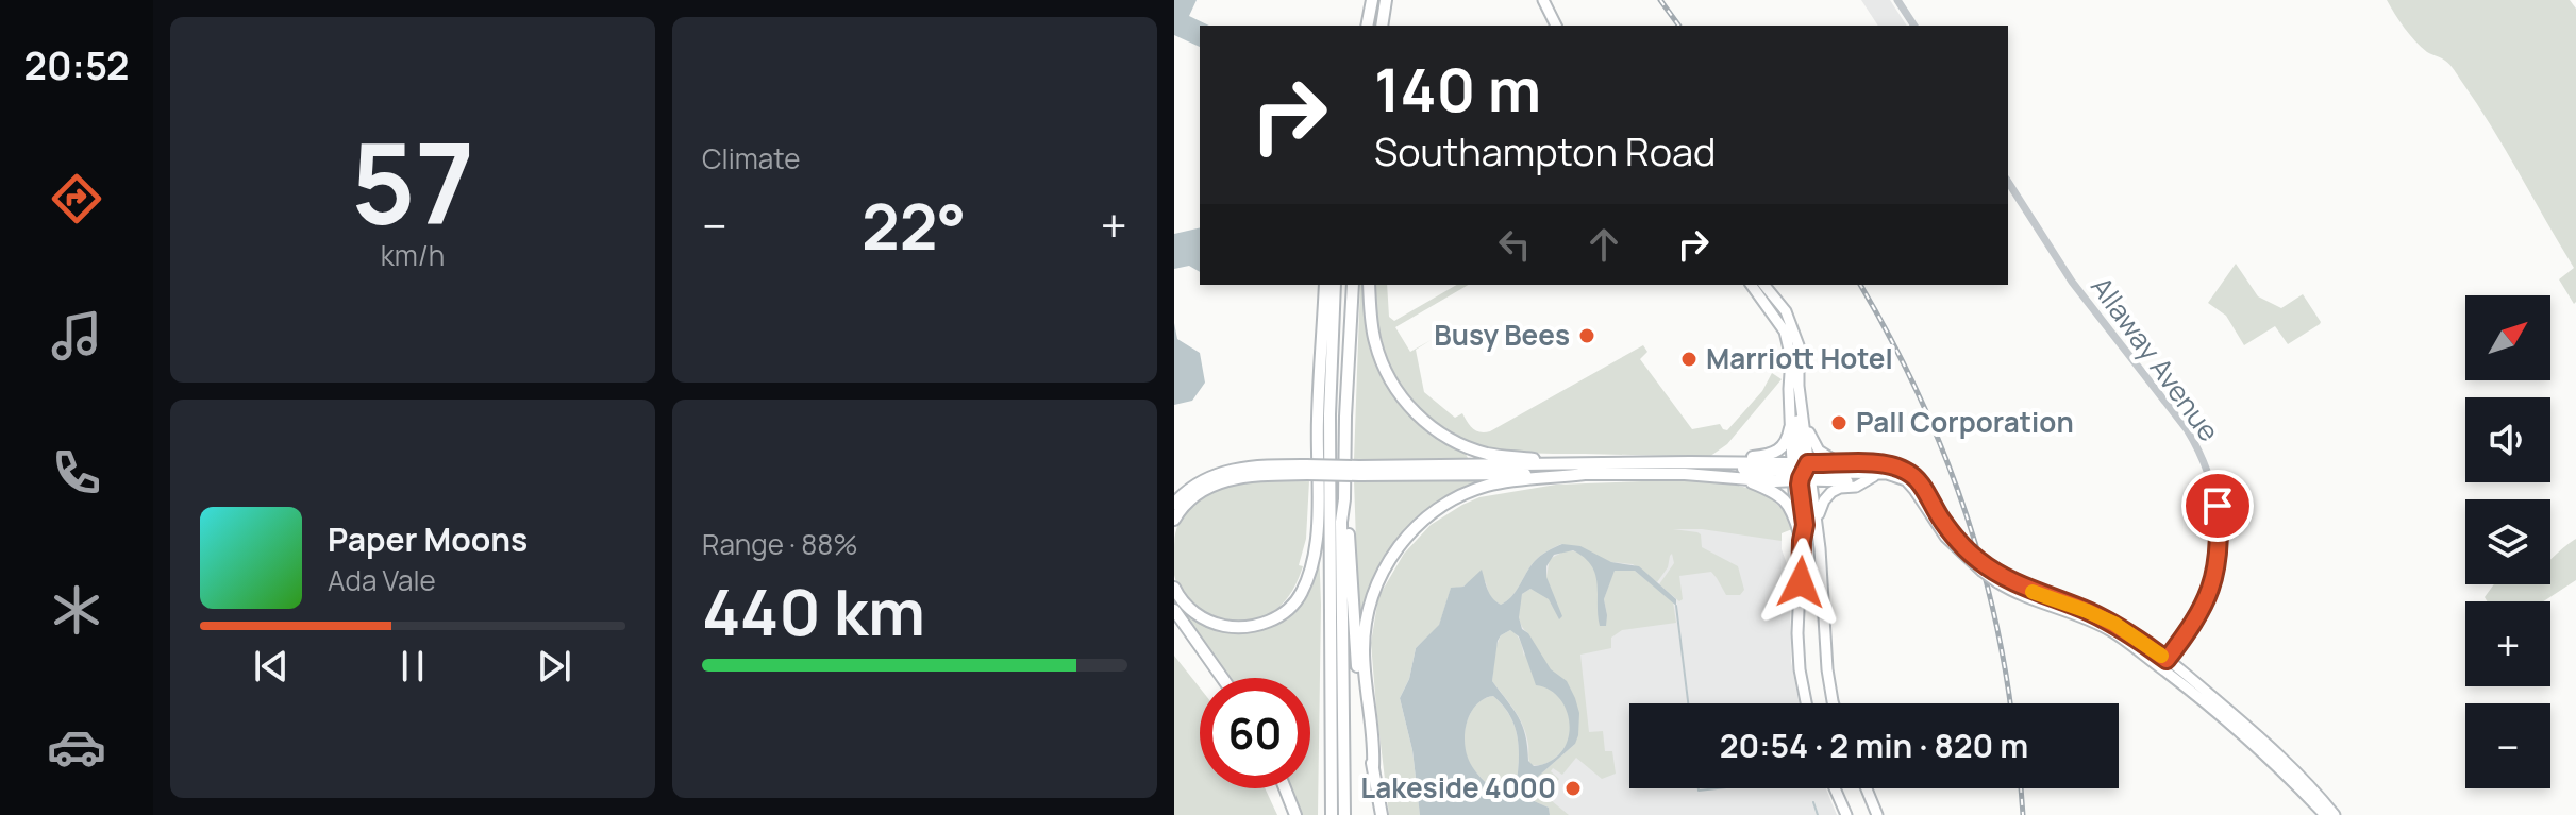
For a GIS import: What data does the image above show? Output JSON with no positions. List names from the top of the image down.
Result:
{
  "streets": {
    "street": ["Allaway Avenue"]
  },
  "places": [
    "Busy Bees",
    "Marriott Hotel",
    "Pall Corporation",
    "Lakeside 4000"
  ],
  "north": "top right",
  "page": {
    "tabs": "20:52",
    "tile": [
      ["57", "km/h"],
      "Climate",
      ["Range · 88%", "440 km"]
    ],
    "turn": ["140 m", "Southampton Road"],
    "heat": ["−", "22°", "+"],
    "map_buttons": ["+", "−"],
    "song": ["Paper Moons", "Ada Vale"],
    "limit": "60",
    "trip": "20:54 · 2 min · 820 m"
  }
}
